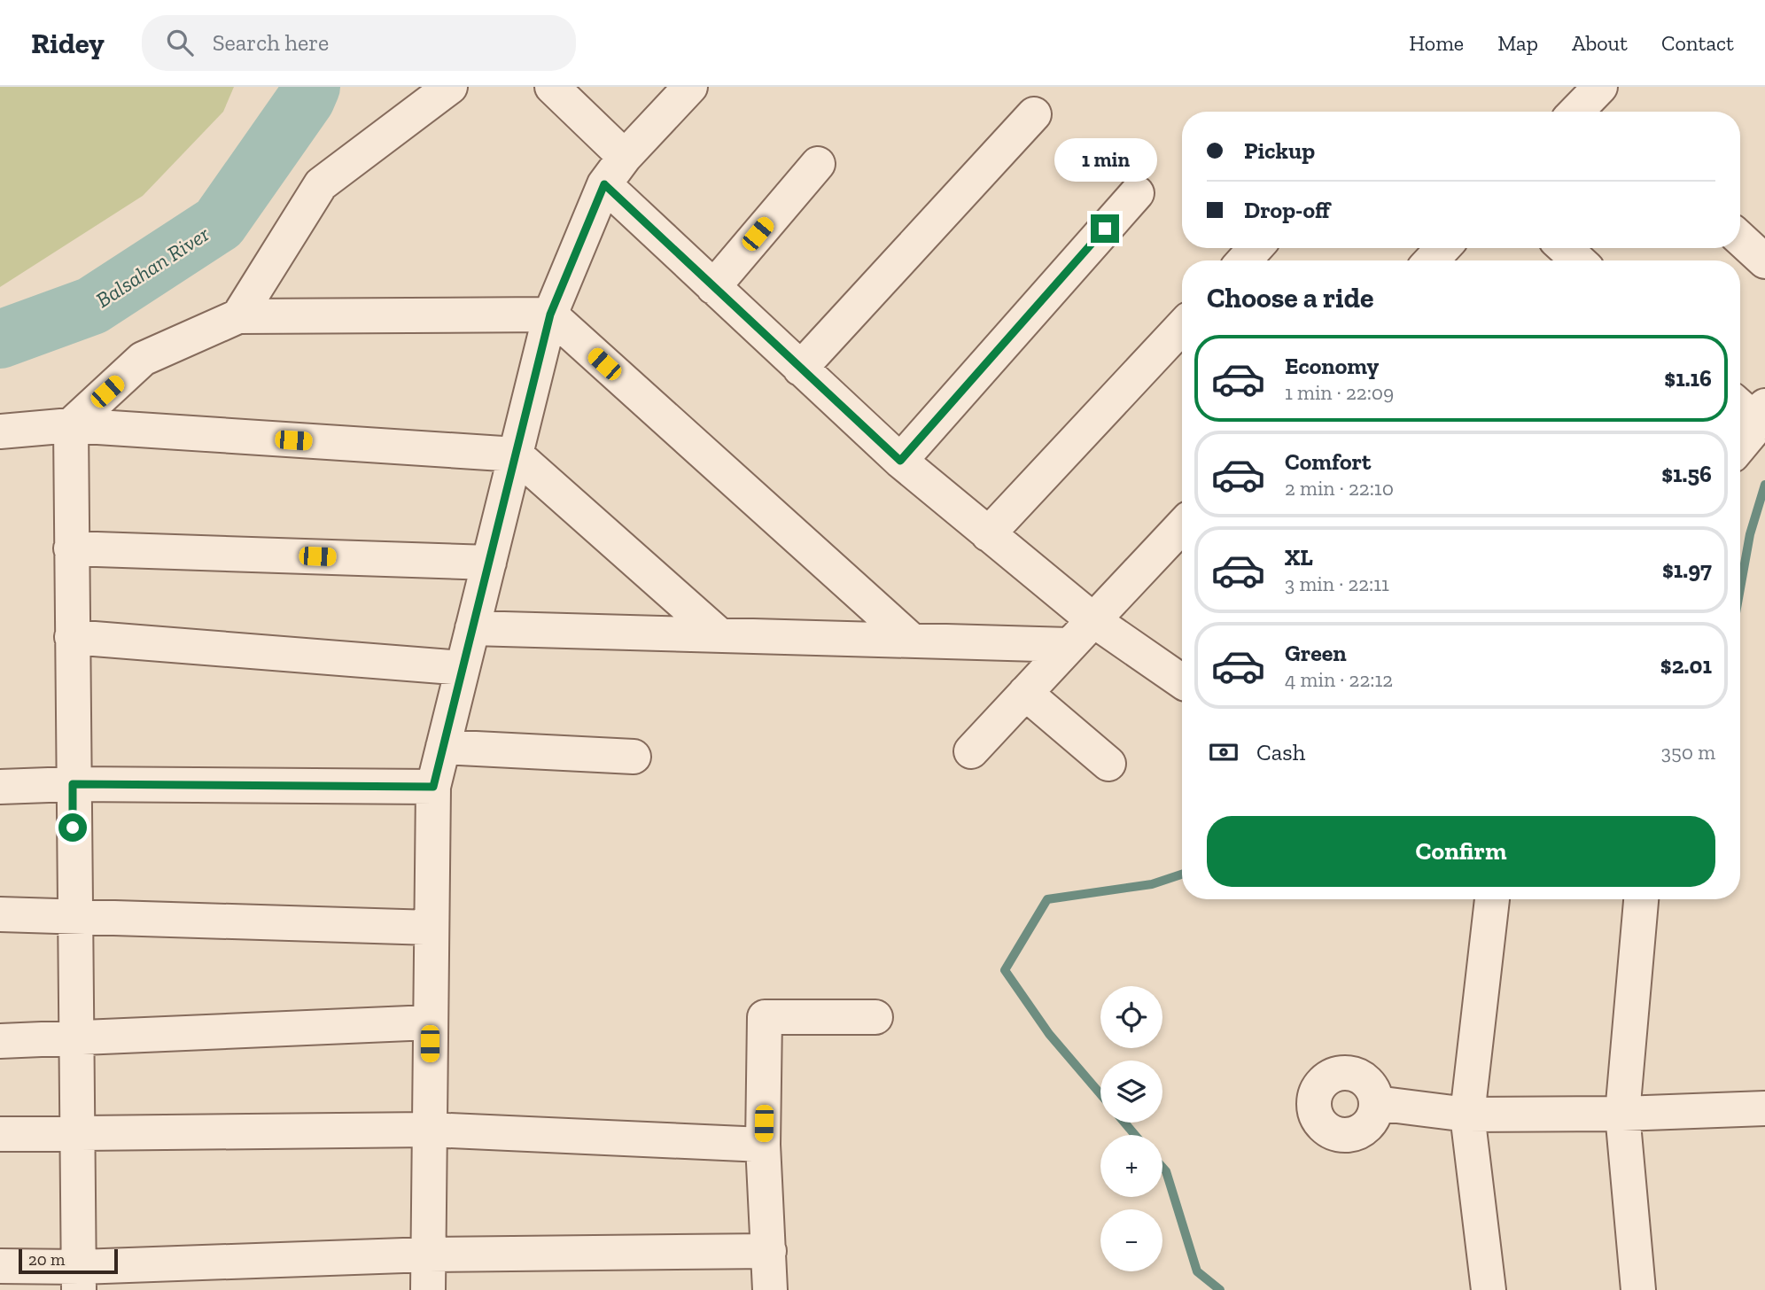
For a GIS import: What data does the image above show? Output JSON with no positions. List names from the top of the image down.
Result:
{
  "water": ["Balsahan River"],
  "scale_bar": "20 m",
  "page": {
    "header": "Ridey",
    "search": "Search here",
    "nav": [
      "Home",
      "Map",
      "About",
      "Contact"
    ],
    "banner": ["Pickup", "Drop-off"],
    "bubble": "1 min",
    "heading": "Choose a ride",
    "list": [
      {
        "name": "Economy",
        "note": "1 min · 22:09",
        "value": "$1.16"
      },
      {
        "name": "Comfort",
        "note": "2 min · 22:10",
        "value": "$1.56"
      },
      {
        "name": "XL",
        "note": "3 min · 22:11",
        "value": "$1.97"
      },
      {
        "name": "Green",
        "note": "4 min · 22:12",
        "value": "$2.01"
      }
    ],
    "pay": ["Cash", "350 m"],
    "buttons": "Confirm",
    "map_buttons": ["+", "−"],
    "scale": "20 m"
  }
}
